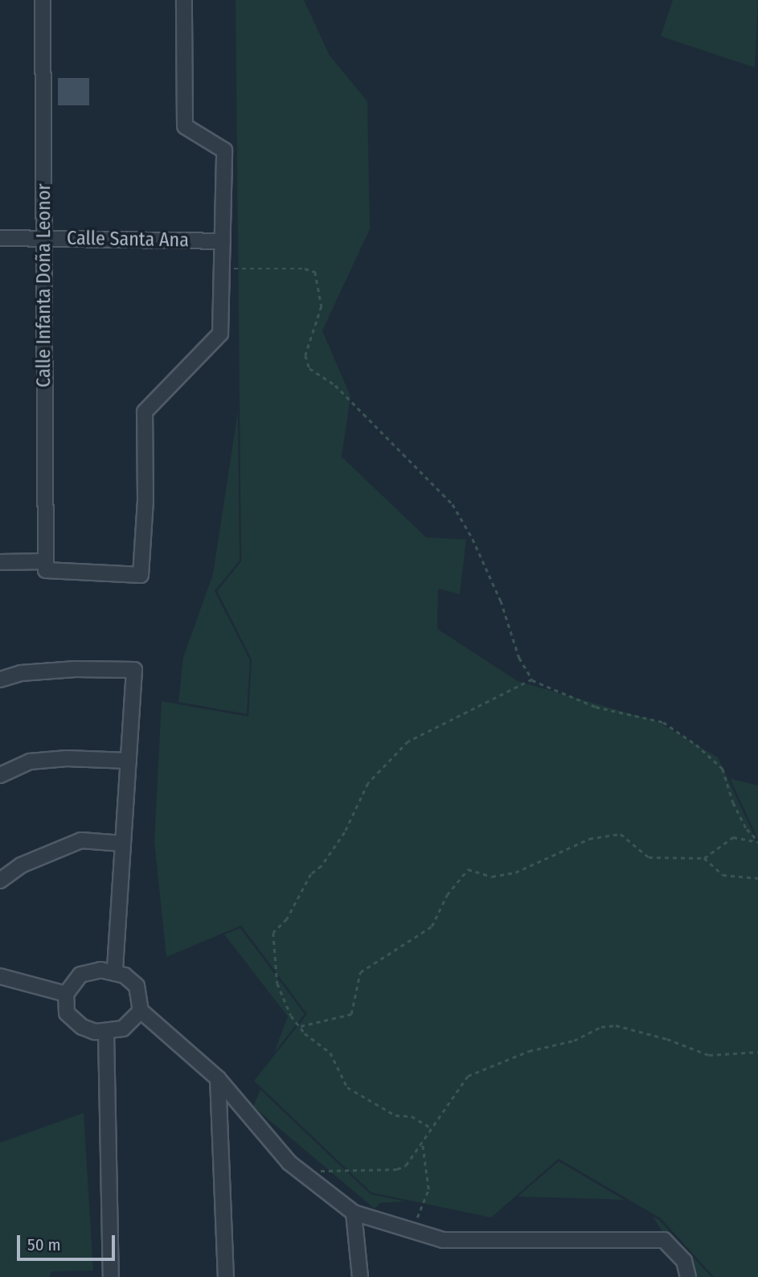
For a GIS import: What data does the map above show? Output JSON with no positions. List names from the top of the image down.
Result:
{
  "streets": {
    "street": ["Calle Santa Ana", "Calle Infanta Doña Leonor"]
  },
  "crossings": [
    ["Calle Santa Ana", "Calle Infanta Doña Leonor"]
  ],
  "scale_bar": "50 m"
}
